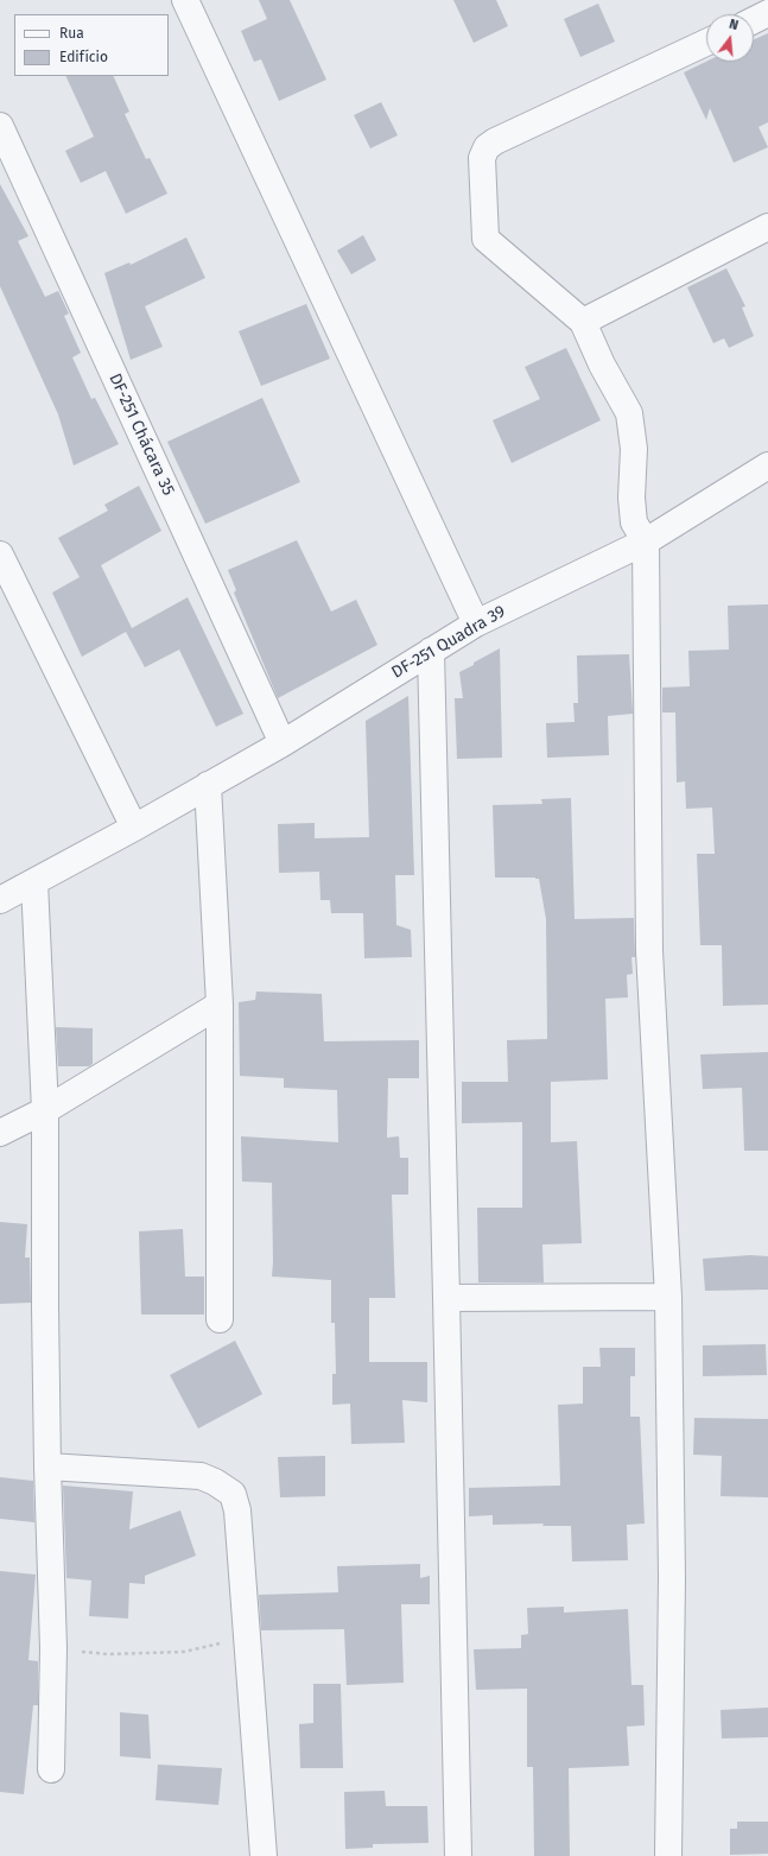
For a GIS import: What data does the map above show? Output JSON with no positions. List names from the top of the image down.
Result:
{
  "streets": {
    "street": ["DF-251 Chácara 35", "DF-251 Quadra 39"]
  },
  "crossings": [
    ["DF-251 Chácara 35", "DF-251 Quadra 39"]
  ],
  "legend": ["Rua", "Edifício"],
  "north": "top"
}
